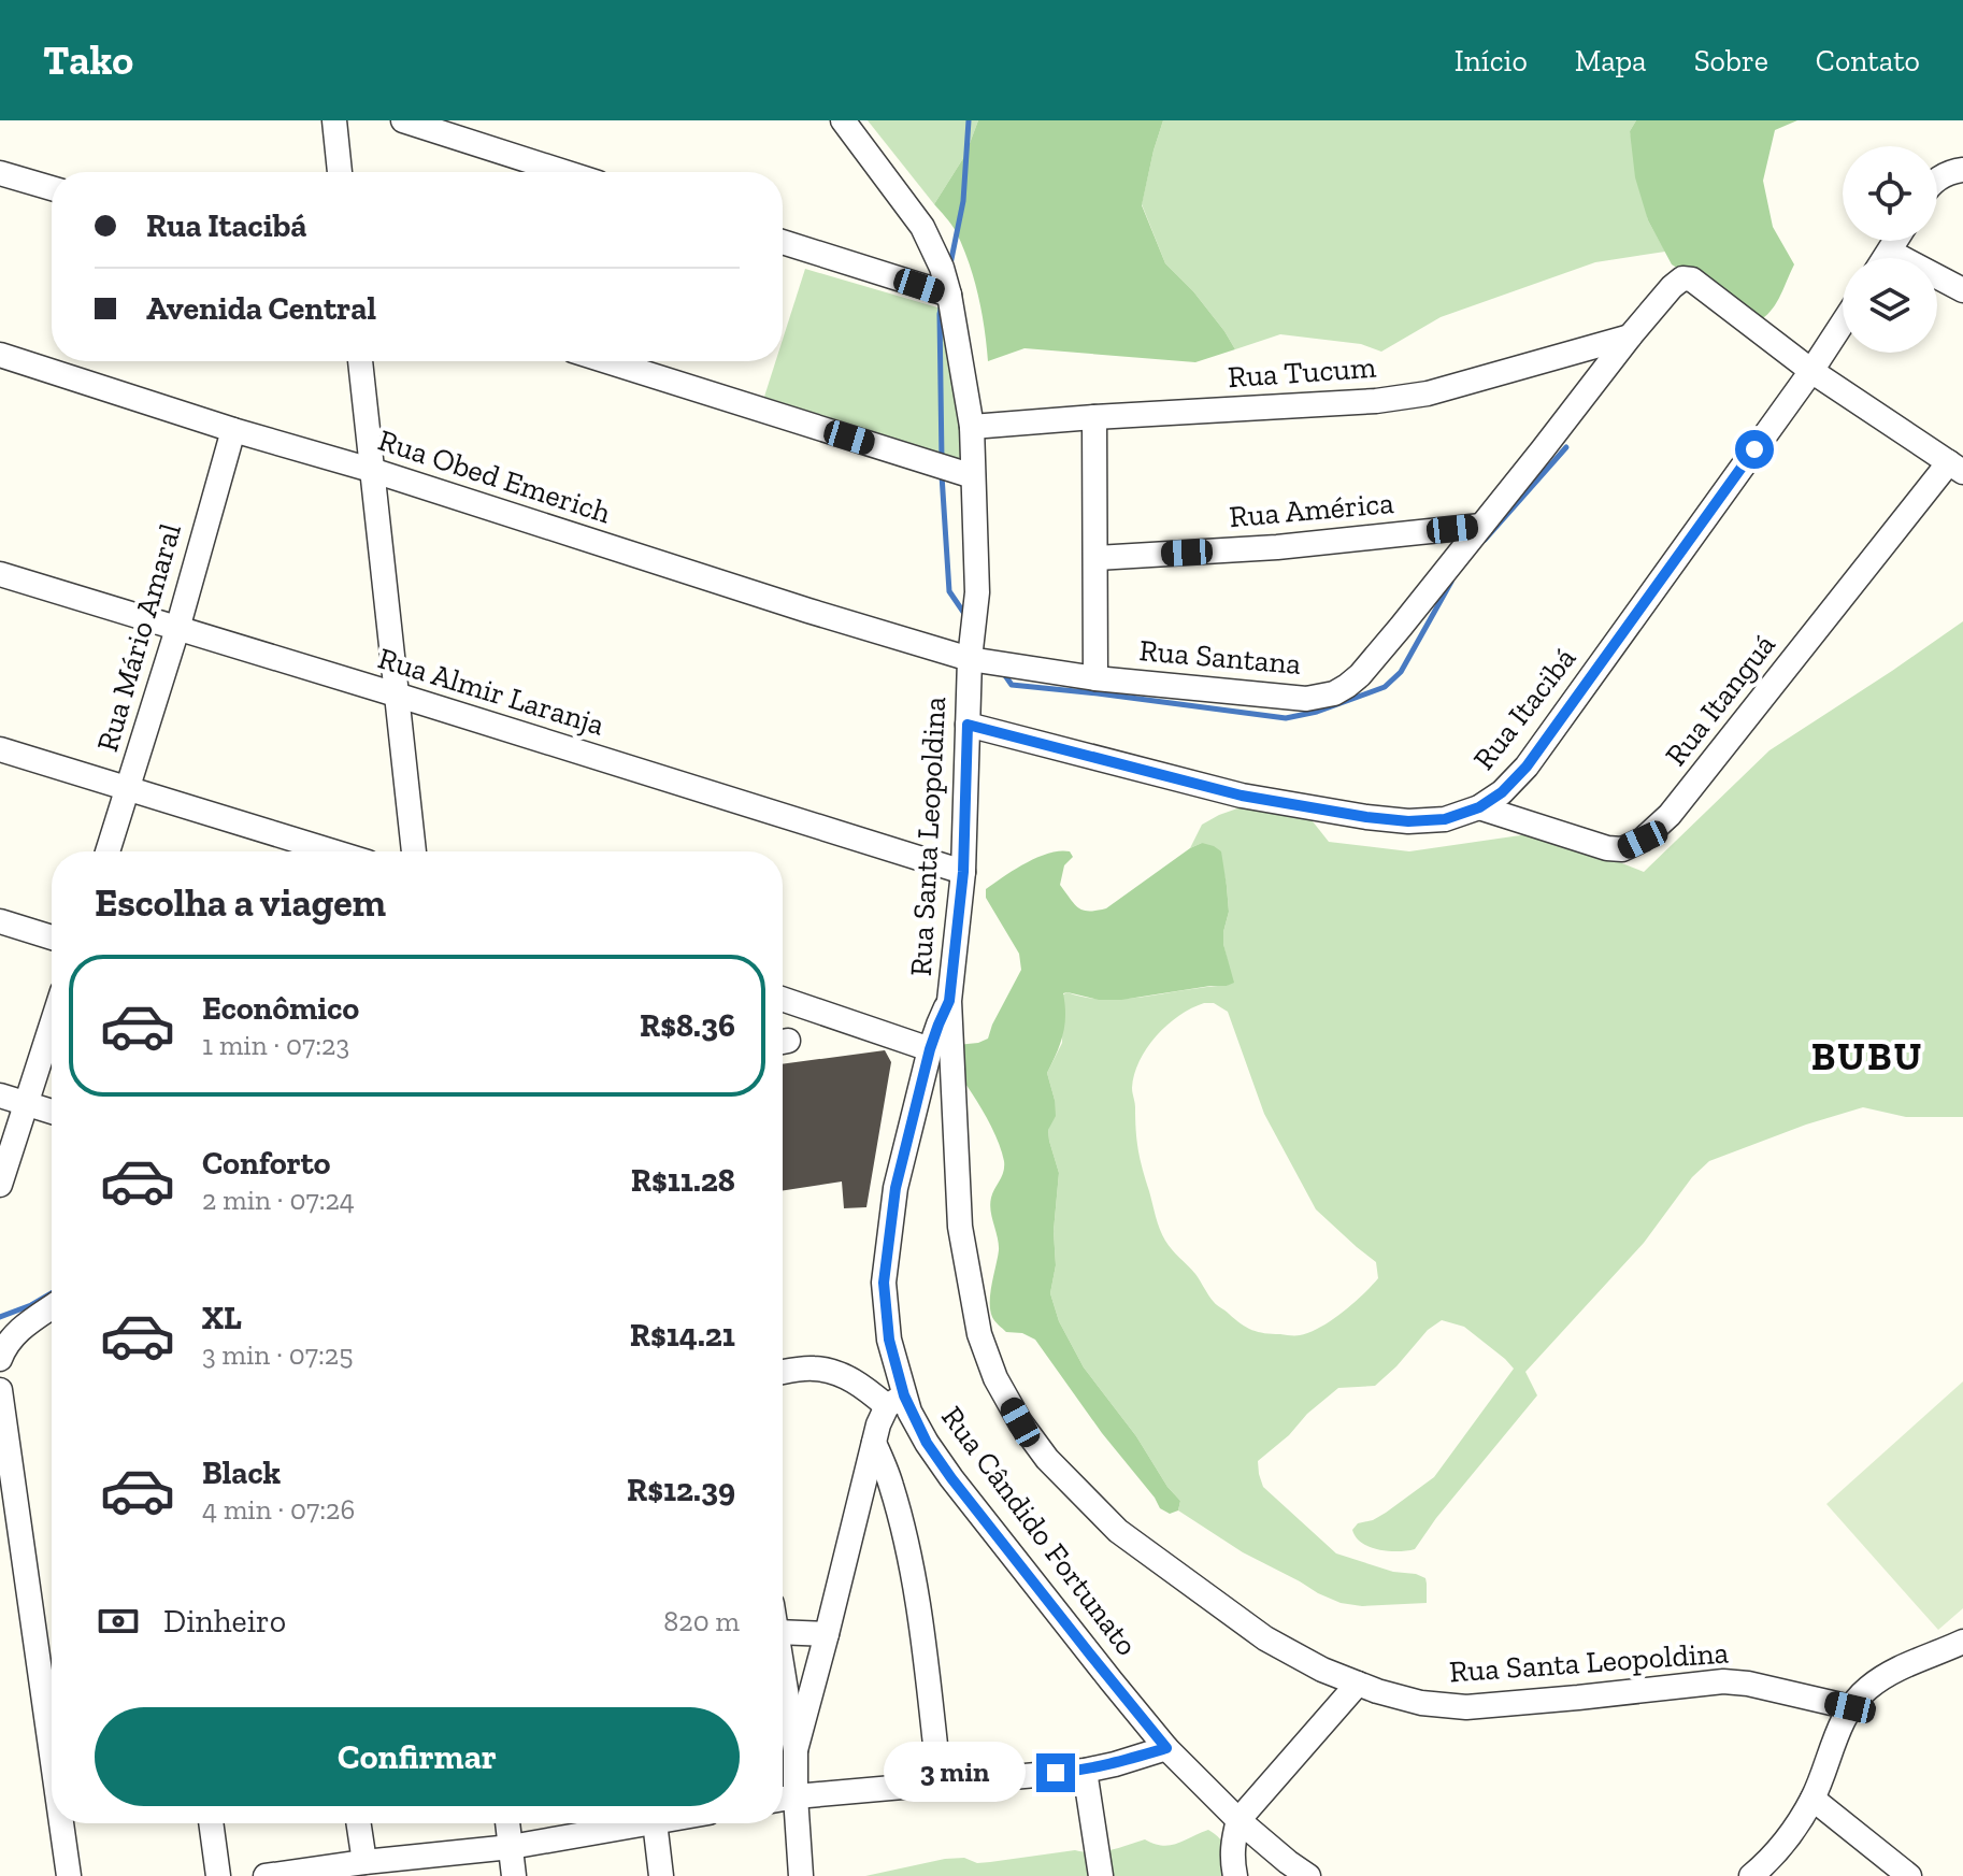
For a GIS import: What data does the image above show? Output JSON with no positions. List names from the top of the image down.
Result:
{
  "streets": {
    "street": [
      "Rua Tucum",
      "Rua Obed Emerich",
      "Rua América",
      "Rua Mário Amaral",
      "Rua Santana",
      "Rua Almir Laranja",
      "Rua Itanguá",
      "Rua Itacibá",
      "Rua Santa Leopoldina",
      "Rua Cândido Fortunato"
    ]
  },
  "crossings": [
    ["Rua Tucum", "Rua Santana"],
    ["Rua Tucum", "Rua Santa Leopoldina"],
    ["Rua Obed Emerich", "Rua Mário Amaral"],
    ["Rua Obed Emerich", "Rua Santana"],
    ["Rua Obed Emerich", "Rua Santa Leopoldina"],
    ["Rua América", "Rua Santana"],
    ["Rua Mário Amaral", "Rua Almir Laranja"],
    ["Rua Santana", "Rua Itacibá"],
    ["Rua Santana", "Rua Santa Leopoldina"],
    ["Rua Almir Laranja", "Rua Santa Leopoldina"],
    ["Rua Itanguá", "Rua Itacibá"],
    ["Rua Itacibá", "Rua Santa Leopoldina"],
    ["Rua Santa Leopoldina", "Rua Cândido Fortunato"]
  ],
  "districts": ["BUBU"],
  "page": {
    "header": "Tako",
    "nav": [
      "Início",
      "Mapa",
      "Sobre",
      "Contato"
    ],
    "banner": ["Rua Itacibá", "Avenida Central"],
    "heading": "Escolha a viagem",
    "list": [
      {
        "name": "Econômico",
        "note": "1 min · 07:23",
        "value": "R$8.36"
      },
      {
        "name": "Conforto",
        "note": "2 min · 07:24",
        "value": "R$11.28"
      },
      {
        "name": "XL",
        "note": "3 min · 07:25",
        "value": "R$14.21"
      },
      {
        "name": "Black",
        "note": "4 min · 07:26",
        "value": "R$12.39"
      }
    ],
    "pay": ["Dinheiro", "820 m"],
    "buttons": "Confirmar",
    "bubble": "3 min"
  }
}
